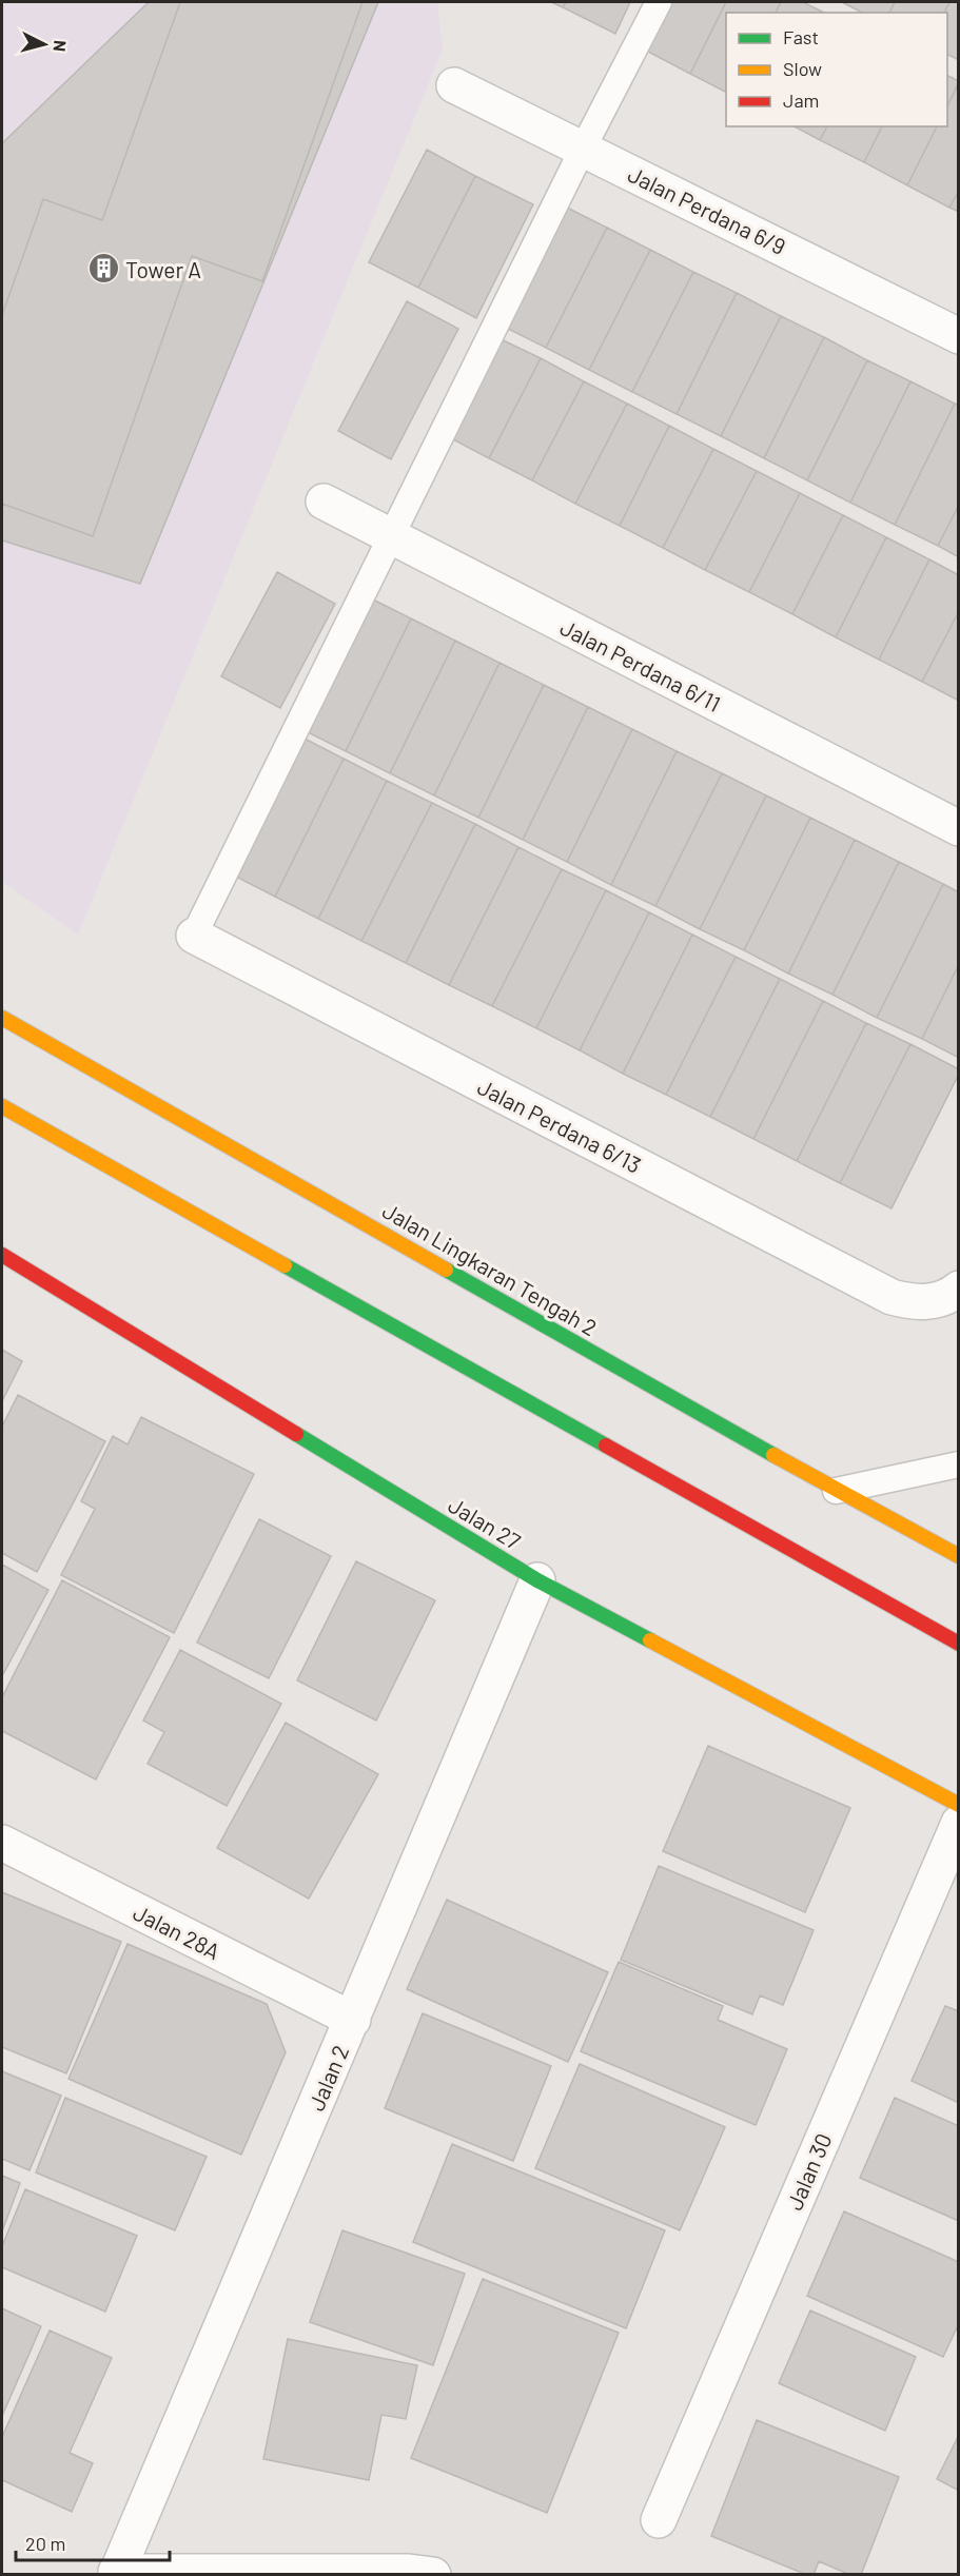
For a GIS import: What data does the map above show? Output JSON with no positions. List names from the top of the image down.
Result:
{
  "streets": {
    "main road": ["Jalan Lingkaran Tengah 2", "Jalan 27"],
    "street": [
      "Jalan Perdana 6/9",
      "Jalan Perdana 6/11",
      "Jalan Perdana 6/13",
      "Jalan 28A",
      "Jalan 2",
      "Jalan 30"
    ]
  },
  "crossings": [
    ["Jalan 27", "Jalan 2"],
    ["Jalan 28A", "Jalan 2"]
  ],
  "places": {
    "building": ["Tower A"]
  },
  "legend": ["Fast", "Slow", "Jam"],
  "scale_bar": "20 m",
  "north": "right"
}
